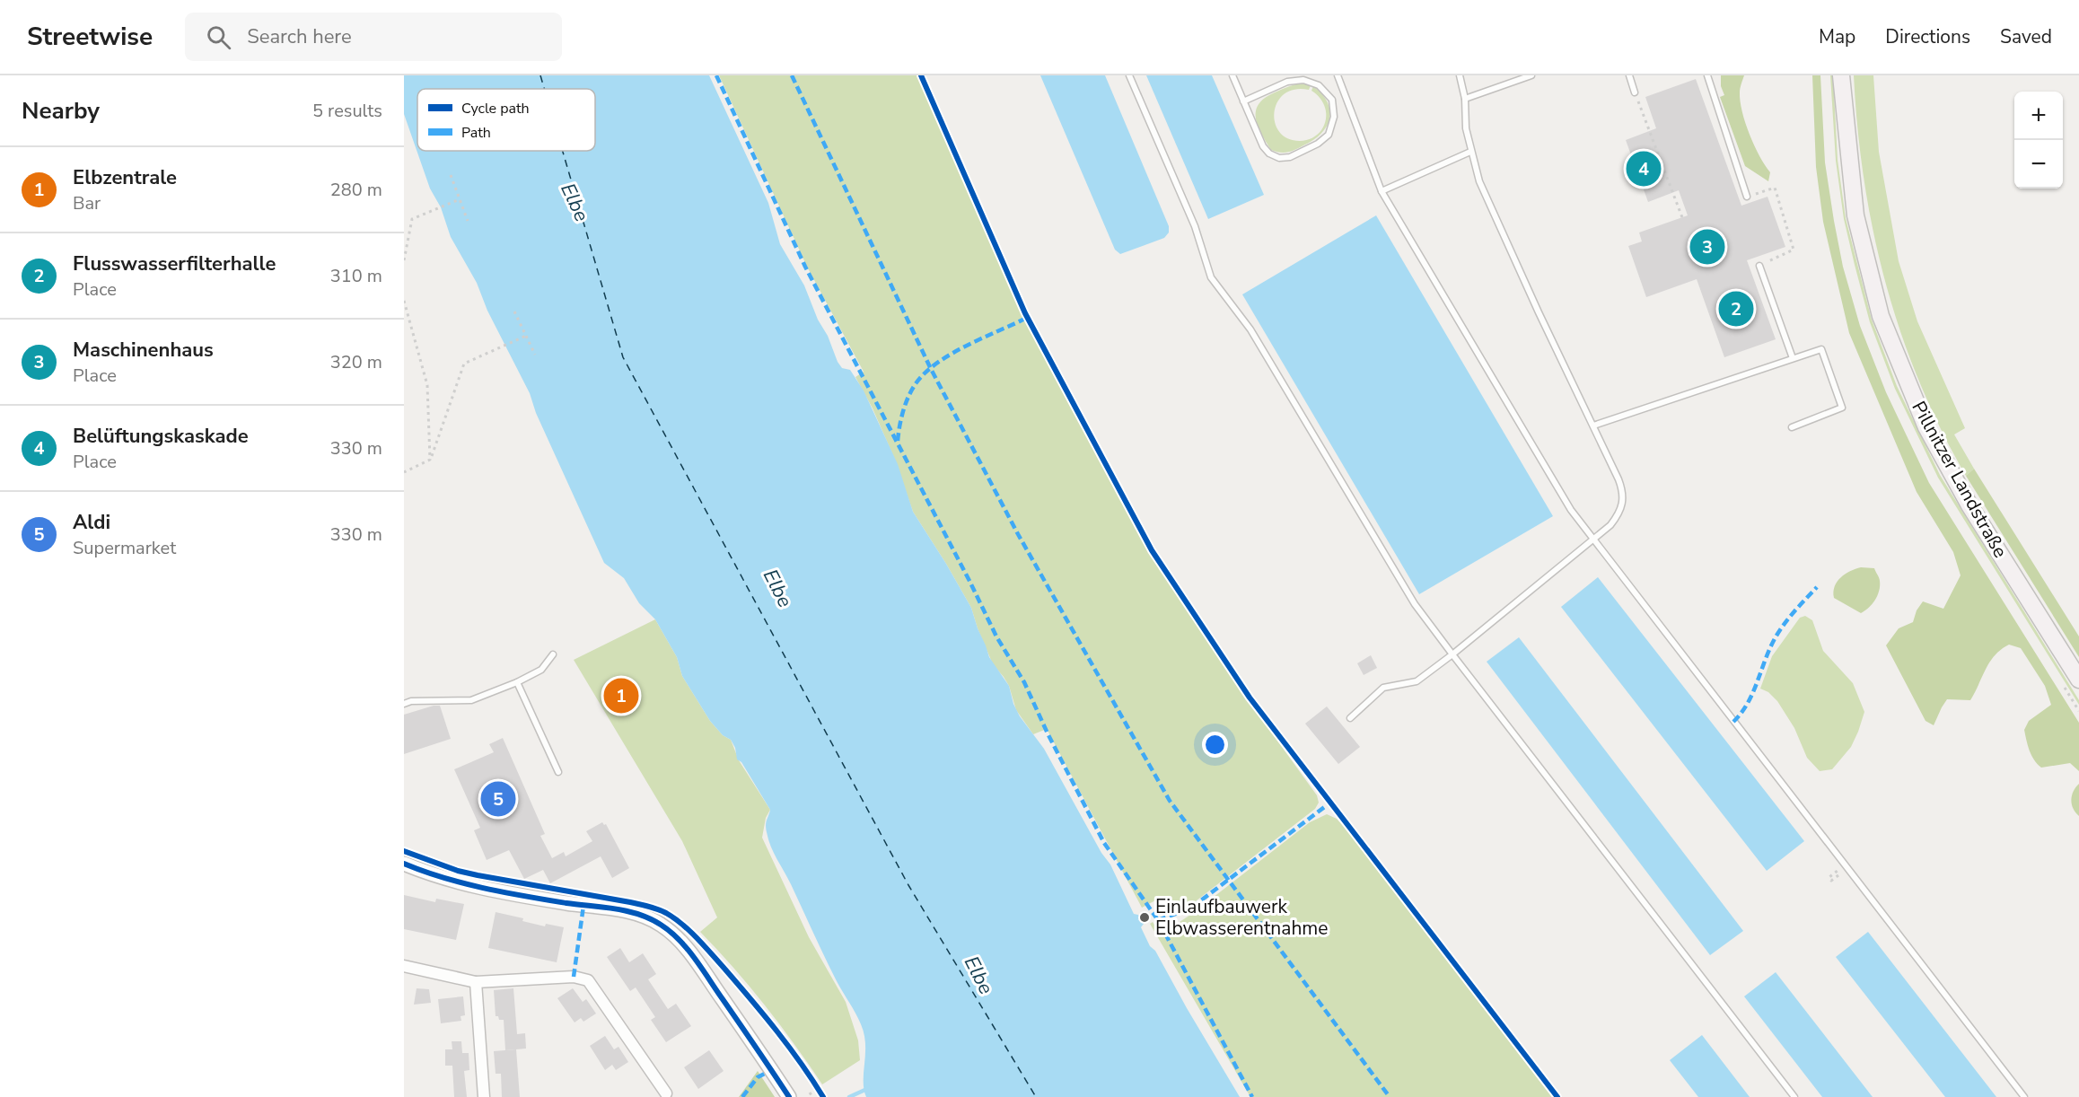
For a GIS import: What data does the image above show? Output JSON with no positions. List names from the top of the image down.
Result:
{
  "streets": {
    "main road": ["Pillnitzer Landstraße"]
  },
  "water": ["Elbe"],
  "places": ["Einlaufbauwerk Elbwasserentnahme"],
  "legend": ["Cycle path", "Path"],
  "page": {
    "header": "Streetwise",
    "search": "Search here",
    "nav": ["Map", "Directions", "Saved"],
    "heading": ["Nearby", "5 results"],
    "map_buttons": ["+", "−"],
    "list": [
      {
        "mark": "1",
        "name": "Elbzentrale",
        "note": "Bar",
        "value": "280 m"
      },
      {
        "mark": "2",
        "name": "Flusswasserfilterhalle",
        "note": "Place",
        "value": "310 m"
      },
      {
        "mark": "3",
        "name": "Maschinenhaus",
        "note": "Place",
        "value": "320 m"
      },
      {
        "mark": "4",
        "name": "Belüftungskaskade",
        "note": "Place",
        "value": "330 m"
      },
      {
        "mark": "5",
        "name": "Aldi",
        "note": "Supermarket",
        "value": "330 m"
      }
    ],
    "pins": [
      "4",
      "3",
      "2",
      "1",
      "5"
    ]
  }
}
